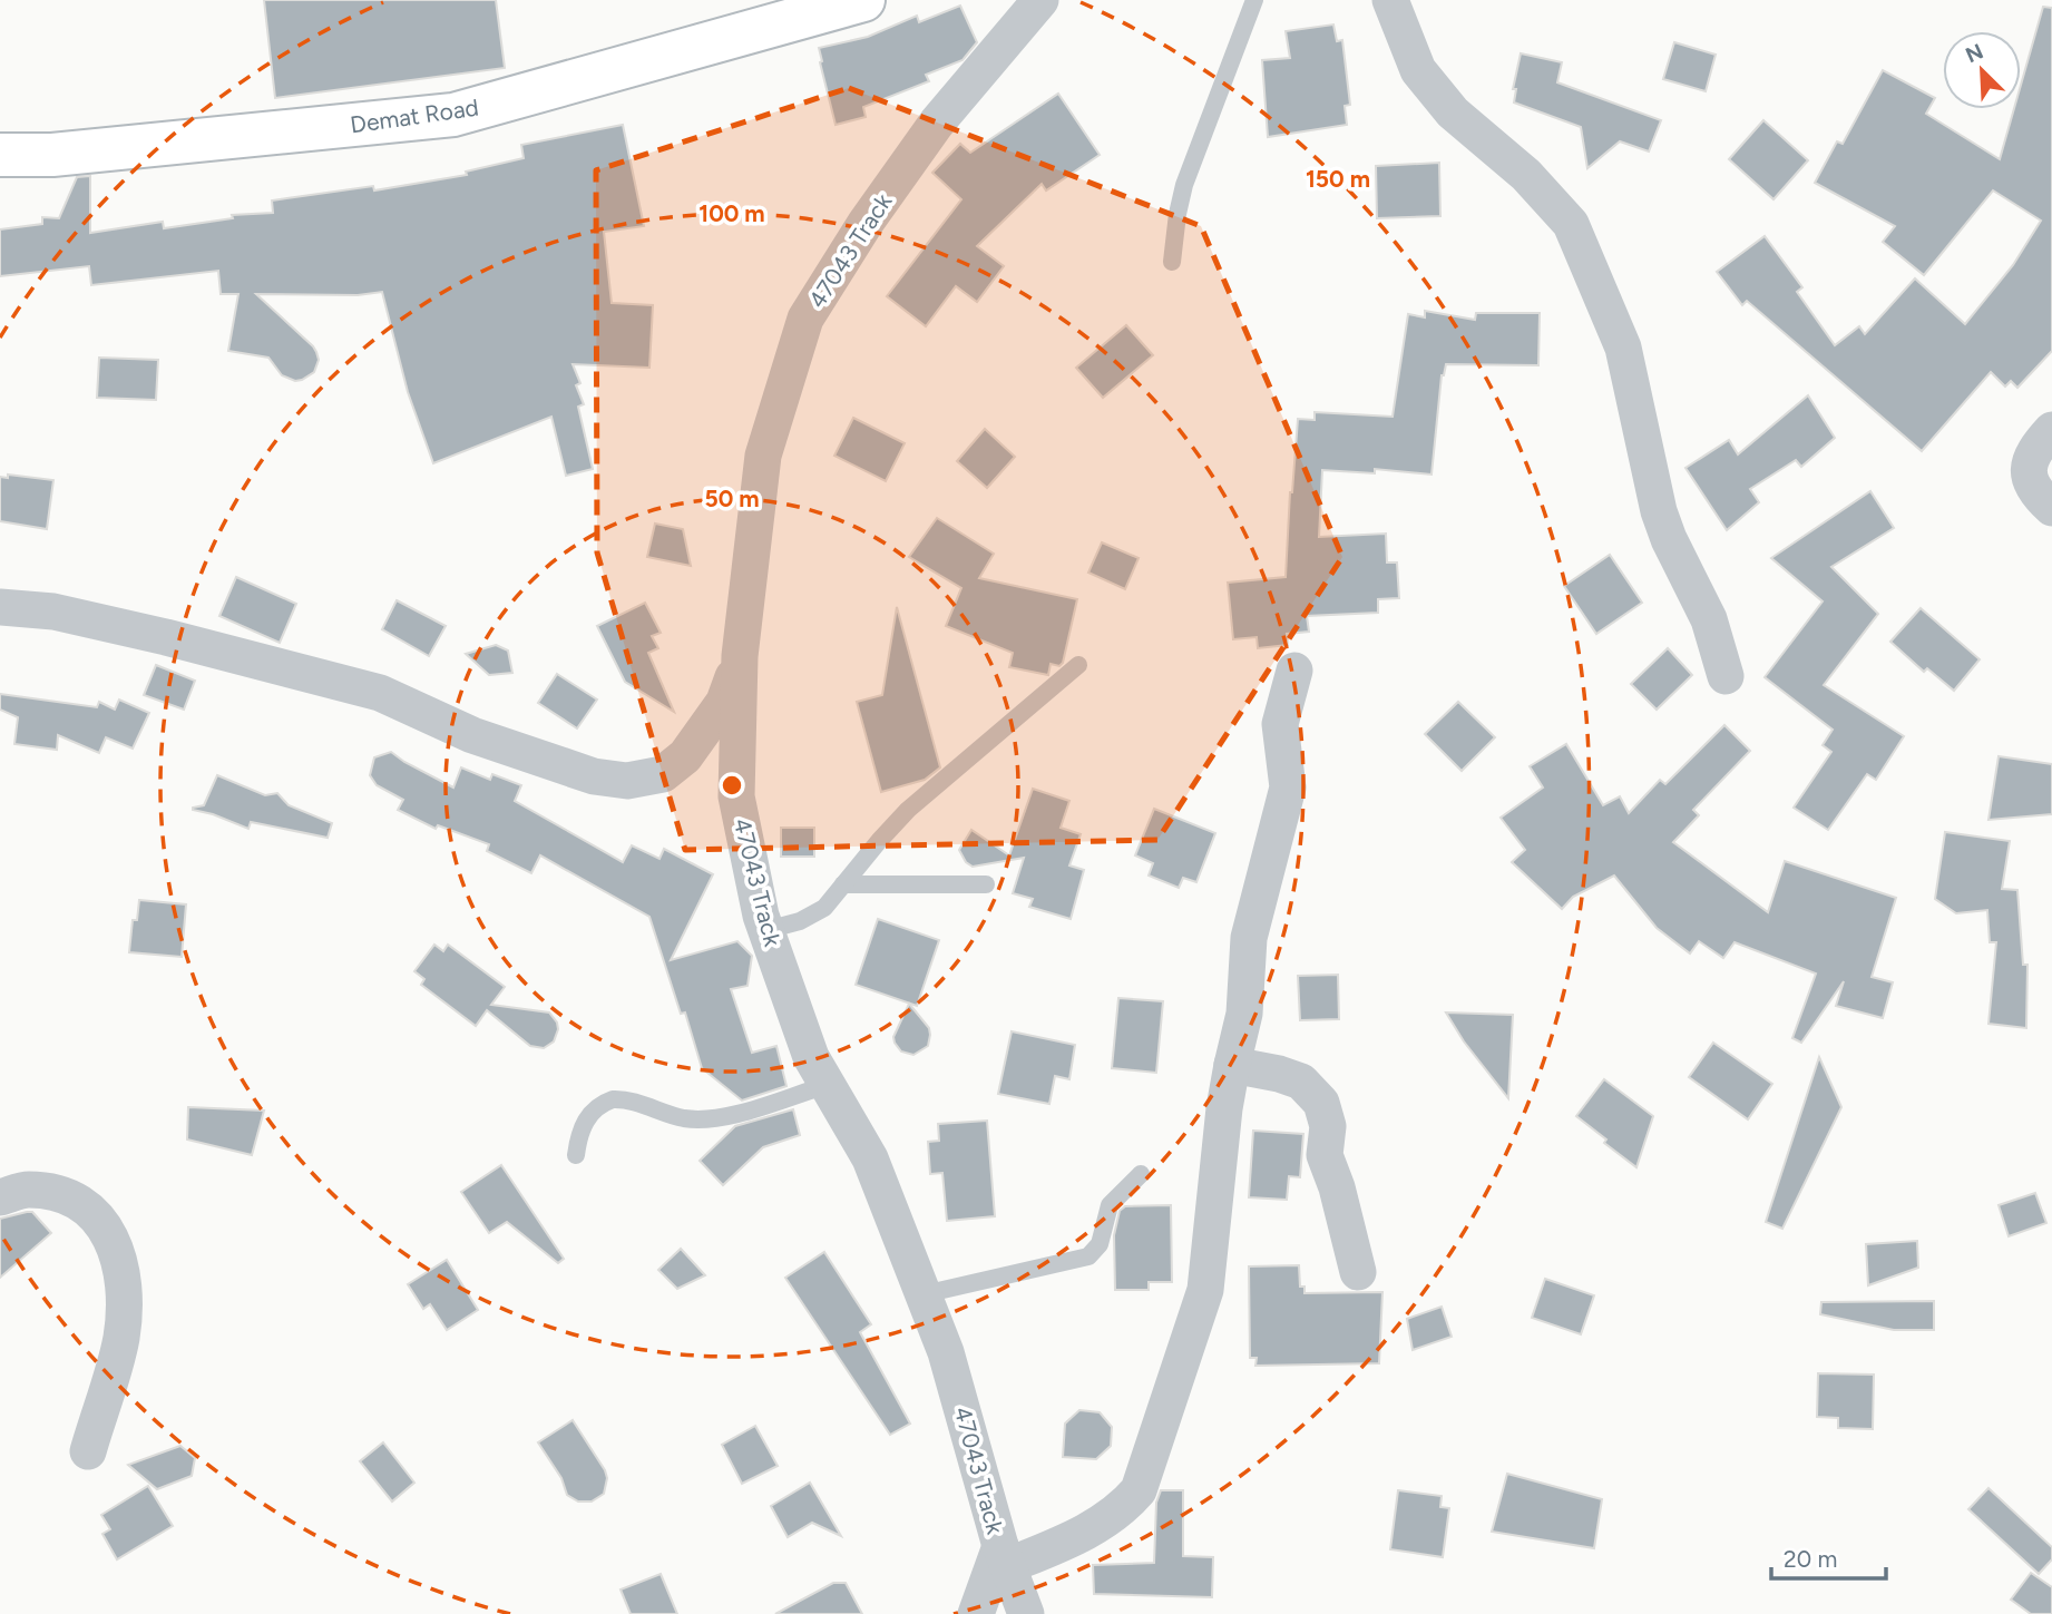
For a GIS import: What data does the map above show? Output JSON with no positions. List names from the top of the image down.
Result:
{
  "streets": {
    "street": ["Demat Road", "47043 Track"]
  },
  "scale_bar": "20 m",
  "north": "top left",
  "rings": ["150 m", "100 m", "50 m"]
}
